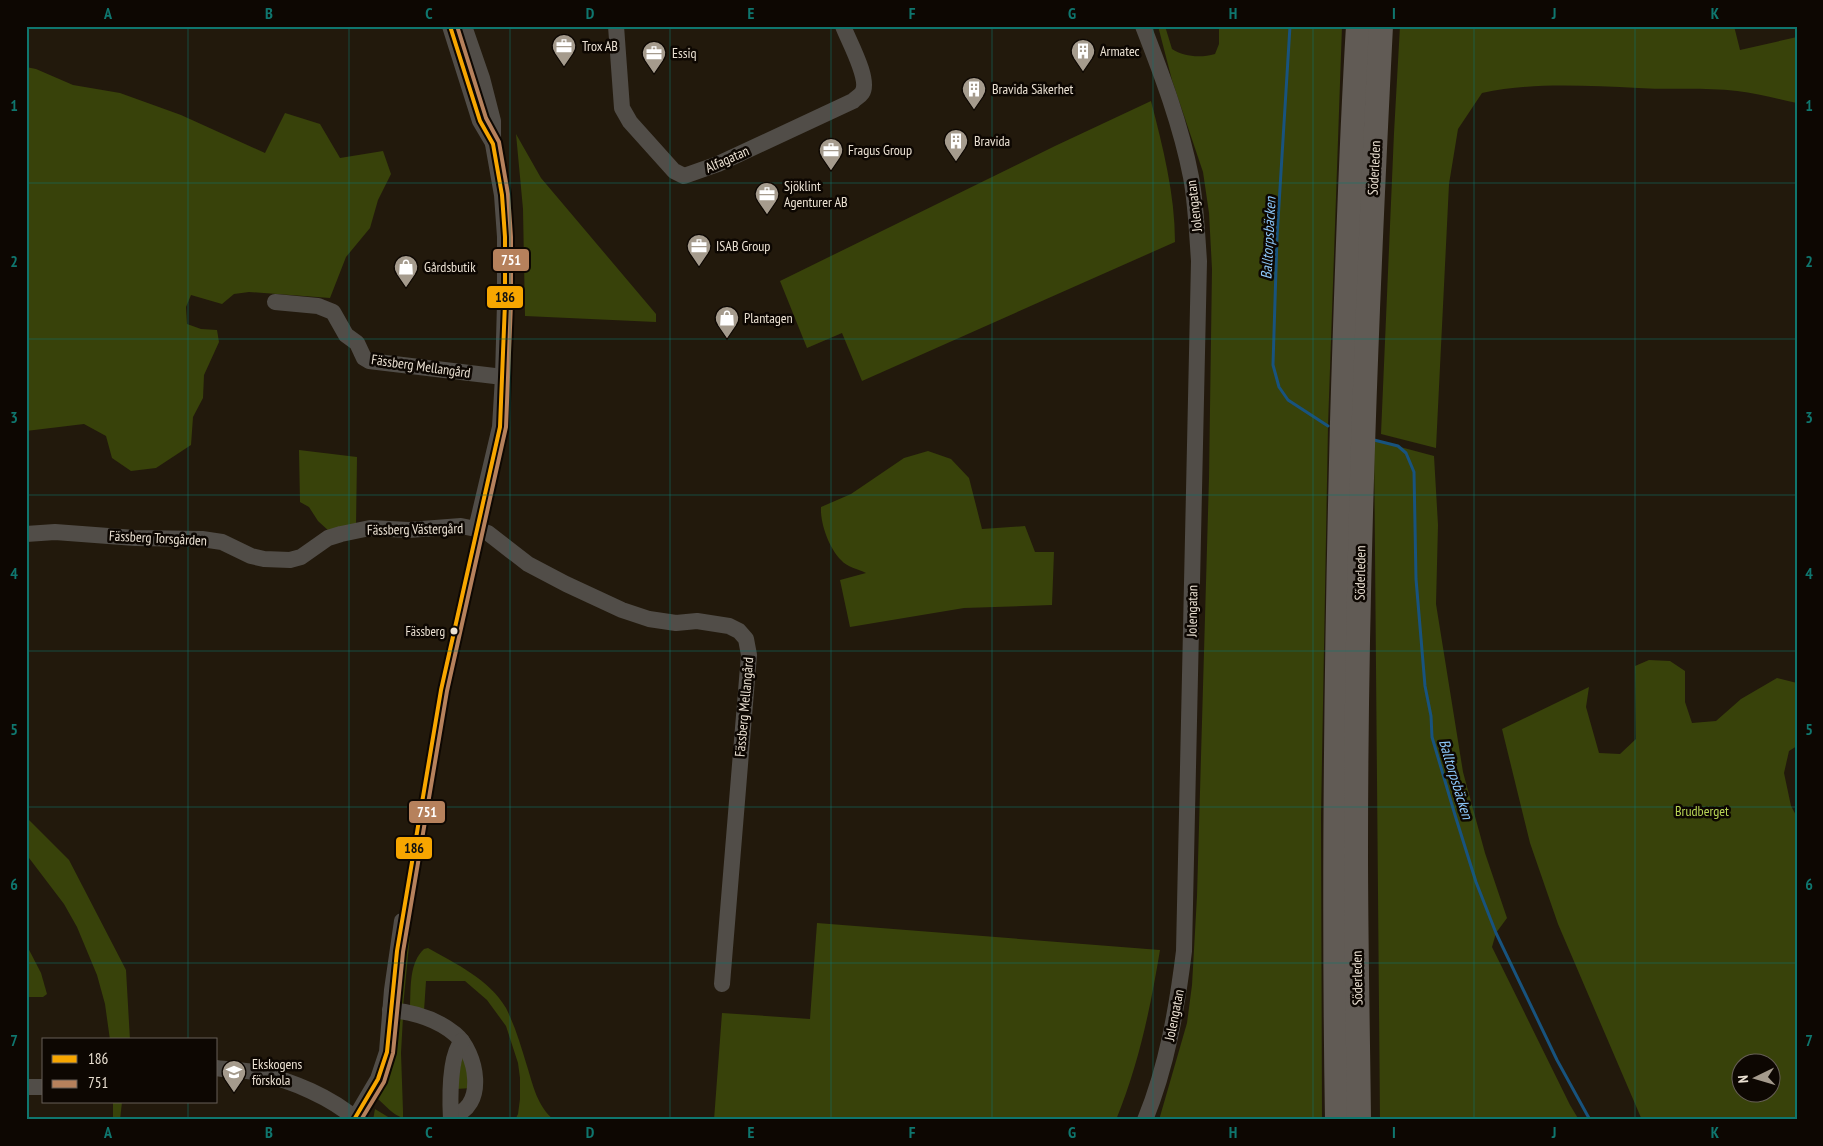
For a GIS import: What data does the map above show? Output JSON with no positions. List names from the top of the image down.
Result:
{
  "streets": {
    "highway": ["Söderleden"],
    "street": [
      "Alfagatan",
      "Jolengatan",
      "Fässberg Mellangård",
      "Fässberg Västergård",
      "Fässberg Torsgården"
    ]
  },
  "crossings": [
    ["Fässberg Mellangård", "Fässberg Västergård"],
    ["Fässberg Västergård", "Fässberg Torsgården"]
  ],
  "water": ["Balltorpsbäcken"],
  "parks": ["Brudberget"],
  "places": {
    "office": [
      "Trox AB",
      "Essiq",
      "Fragus Group",
      "Sjöklint Agenturer AB",
      "ISAB Group"
    ],
    "building": ["Armatec", "Bravida Säkerhet", "Bravida"],
    "shop": ["Gårdsbutik", "Plantagen"],
    "other": ["Fässberg"],
    "school or university": ["Ekskogens förskola"]
  },
  "lines": ["transit line 186", "transit line 751"],
  "legend": ["186", "751"],
  "north": "left",
  "grid": {
    "columns": [
      "A",
      "B",
      "C",
      "D",
      "E",
      "F",
      "G",
      "H",
      "I",
      "J",
      "K"
    ],
    "rows": [
      "1",
      "2",
      "3",
      "4",
      "5",
      "6",
      "7"
    ]
  }
}
